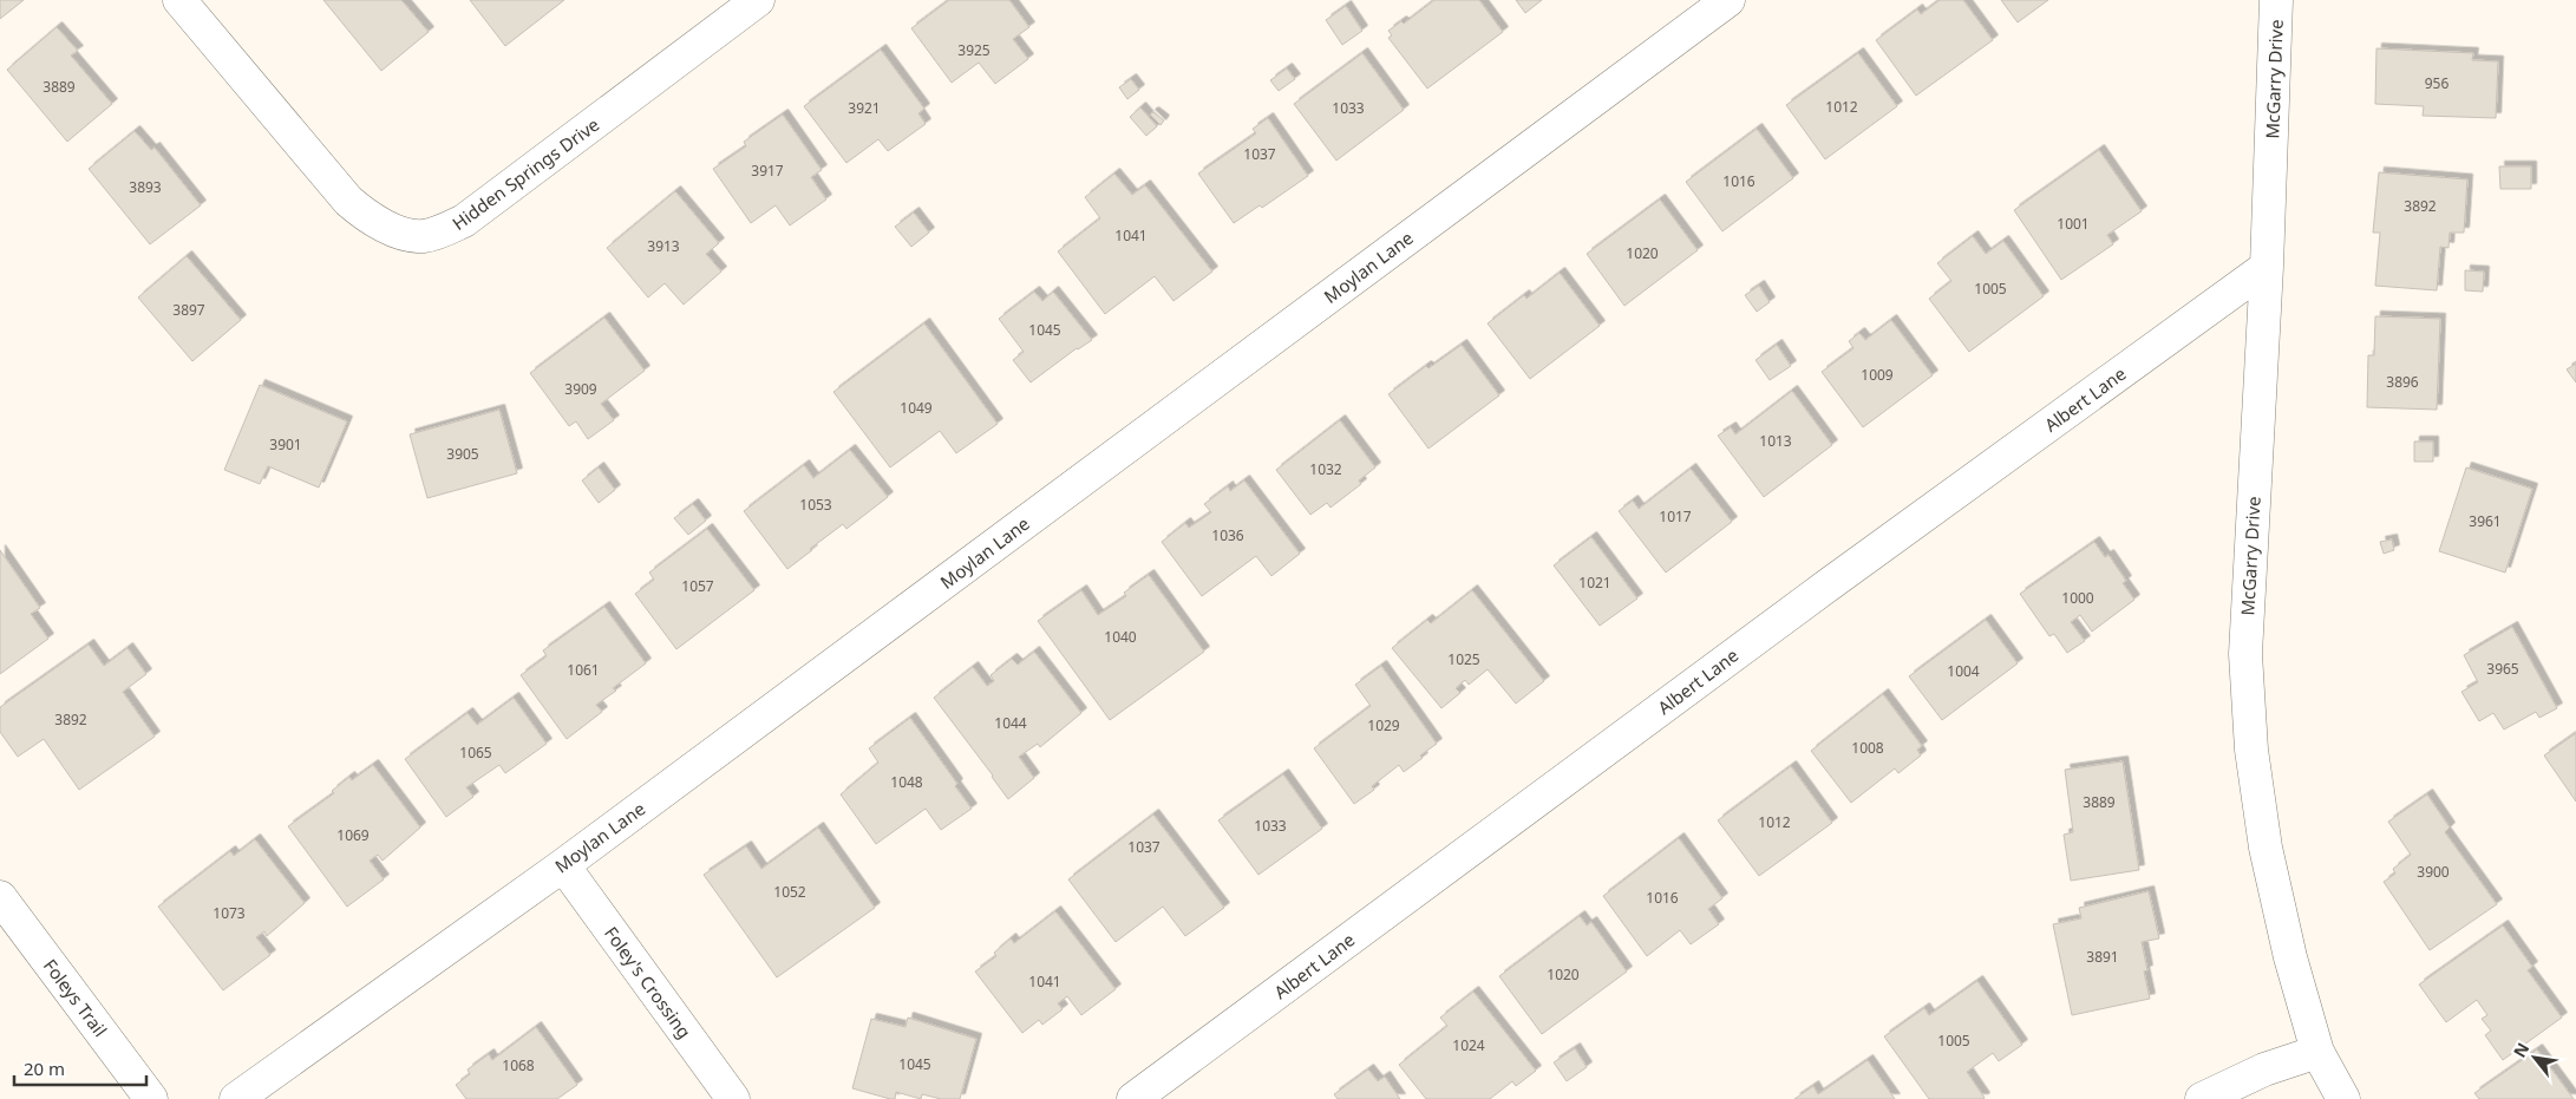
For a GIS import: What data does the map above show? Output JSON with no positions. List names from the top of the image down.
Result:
{
  "streets": {
    "street": [
      "McGarry Drive",
      "Hidden Springs Drive",
      "Moylan Lane",
      "Albert Lane",
      "Foley's Crossing",
      "Foleys Trail"
    ]
  },
  "crossings": [
    ["McGarry Drive", "Albert Lane"],
    ["Moylan Lane", "Foley's Crossing"]
  ],
  "house_numbers": [
    "3925",
    "956",
    "3889",
    "1012",
    "3921",
    "1033",
    "1037",
    "3917",
    "1016",
    "3893",
    "3892",
    "1001",
    "1041",
    "3913",
    "1020",
    "1005",
    "3897",
    "1045",
    "1009",
    "3896",
    "3909",
    "1049",
    "1013",
    "3901",
    "3905",
    "1032",
    "1053",
    "1017",
    "3961",
    "1036",
    "1021",
    "1057",
    "1000",
    "1040",
    "1025",
    "3965",
    "1061",
    "1004",
    "3892",
    "1044",
    "1029",
    "1008",
    "1065",
    "1048",
    "3889",
    "1012",
    "1033",
    "1069",
    "1037",
    "3900",
    "1052",
    "1016",
    "1073",
    "3891",
    "1020",
    "1041",
    "1005",
    "1024",
    "1045",
    "1068"
  ],
  "scale_bar": "20 m",
  "north": "top left"
}
